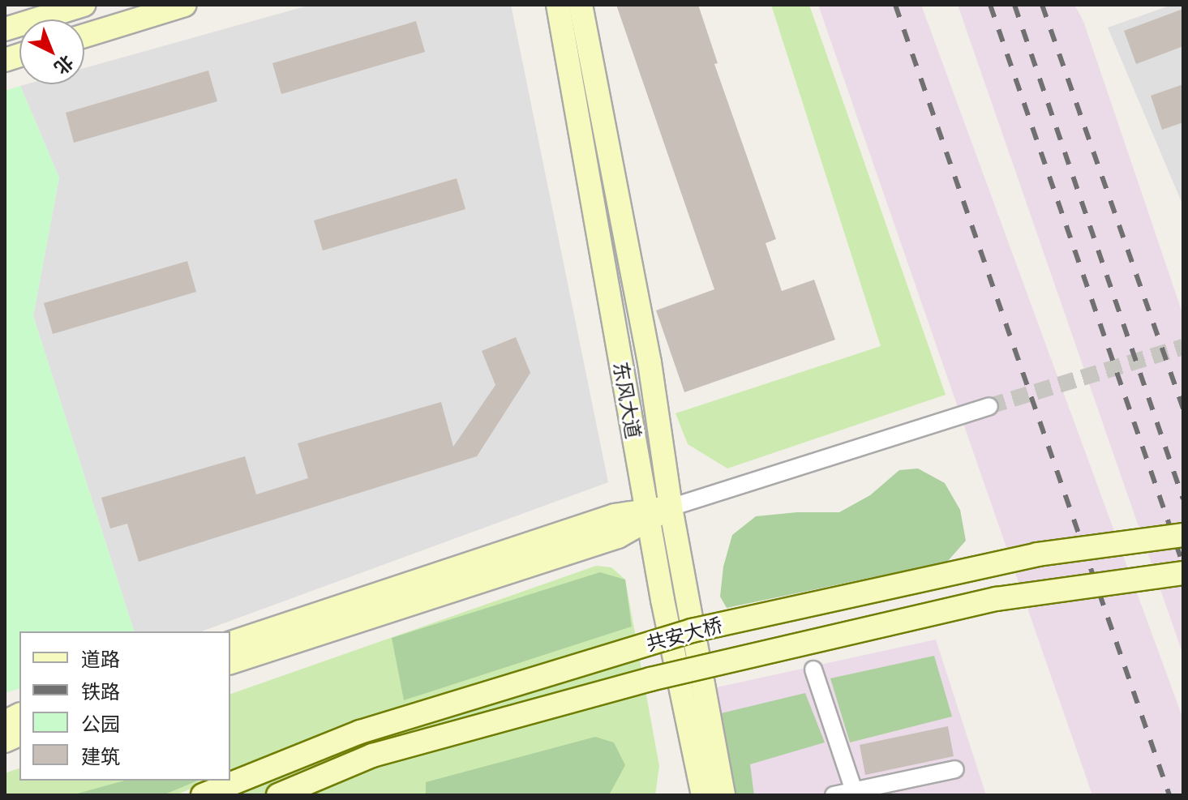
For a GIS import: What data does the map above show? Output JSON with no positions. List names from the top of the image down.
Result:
{
  "streets": {
    "main road": ["东风大道", "共安大桥"]
  },
  "legend": [
    "道路",
    "铁路",
    "公园",
    "建筑"
  ],
  "north": "bottom right"
}
